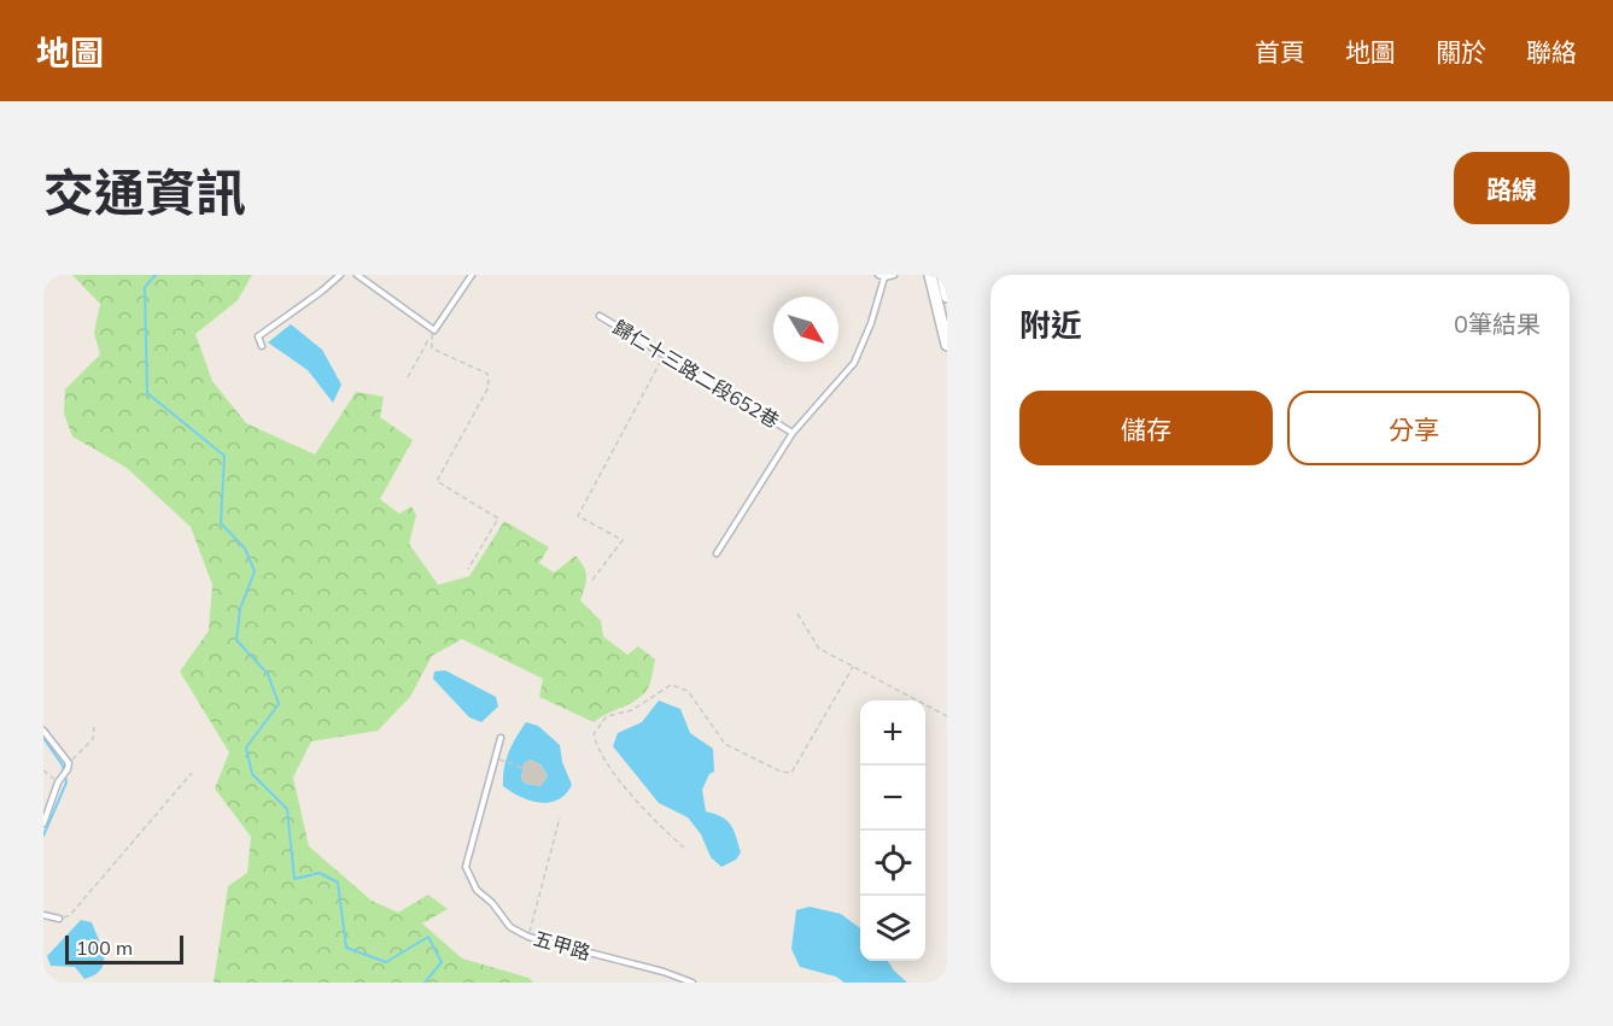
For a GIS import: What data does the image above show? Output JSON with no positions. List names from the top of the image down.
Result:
{
  "streets": {
    "lane": ["歸仁十三路二段652巷", "五甲路"]
  },
  "scale_bar": "100 m",
  "north": "bottom right",
  "page": {
    "header": "地圖",
    "nav": [
      "首頁",
      "地圖",
      "關於",
      "聯絡"
    ],
    "title": "交通資訊",
    "buttons": [
      "路線",
      ["儲存", "分享"]
    ],
    "heading": ["附近", "0筆結果"],
    "map_buttons": ["+", "−"],
    "scale": "100 m"
  }
}
